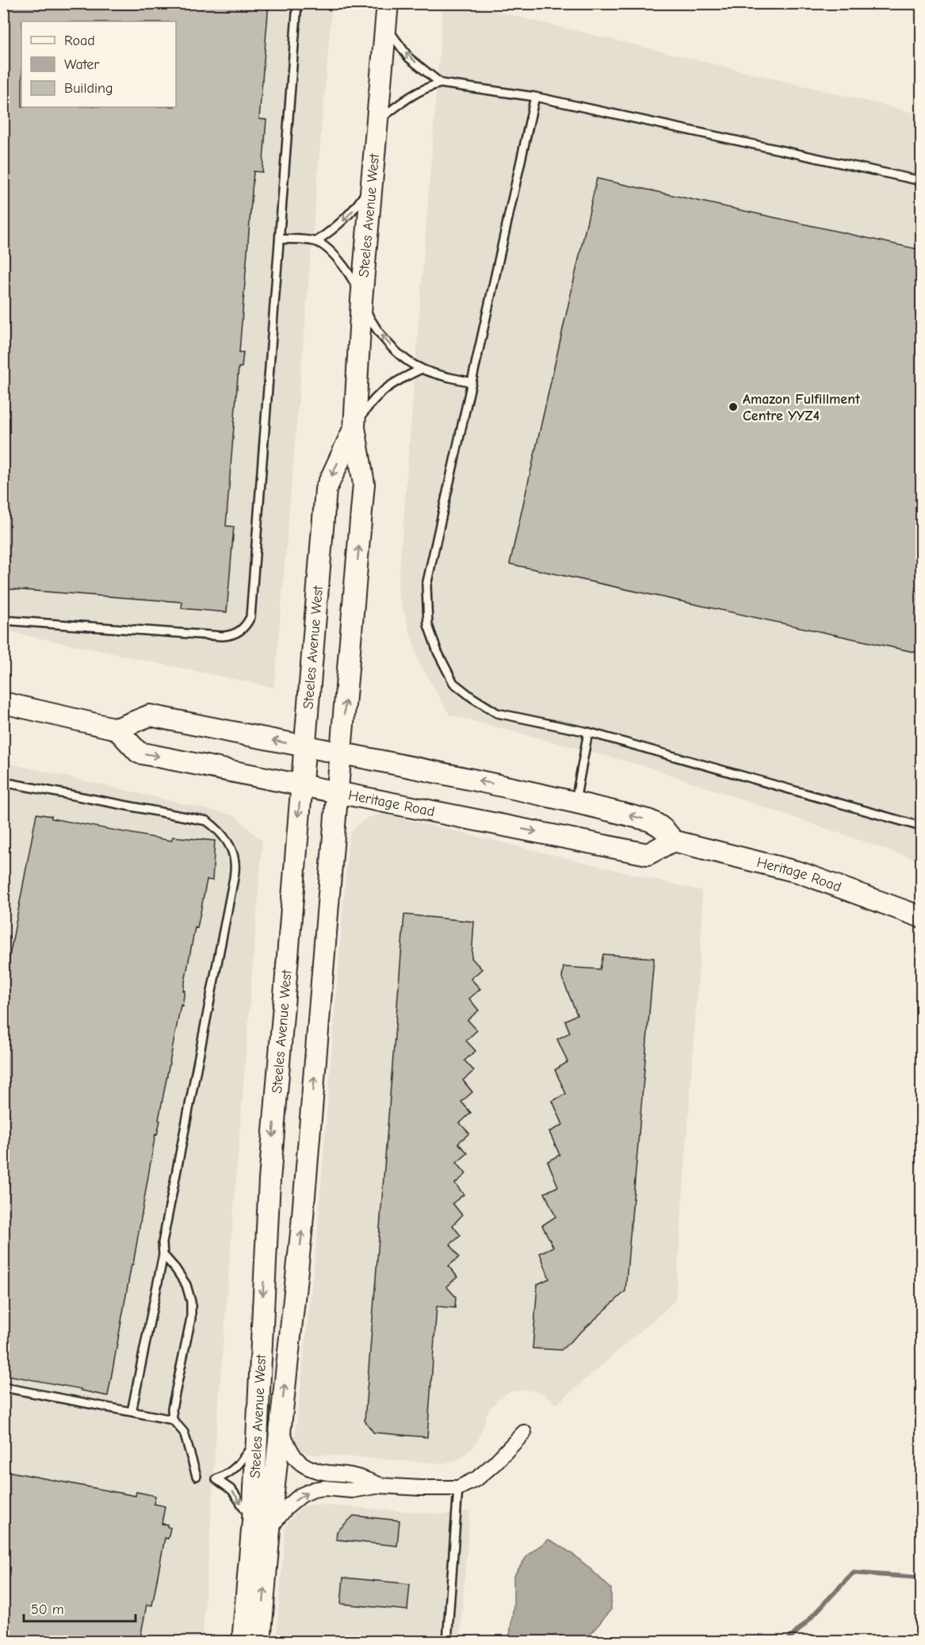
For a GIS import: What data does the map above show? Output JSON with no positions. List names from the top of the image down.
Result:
{
  "streets": {
    "main road": ["Steeles Avenue West", "Heritage Road"]
  },
  "crossings": [
    ["Steeles Avenue West", "Heritage Road"]
  ],
  "places": ["Amazon Fulfillment Centre YYZ4"],
  "legend": ["Road", "Water", "Building"],
  "scale_bar": "50 m"
}
